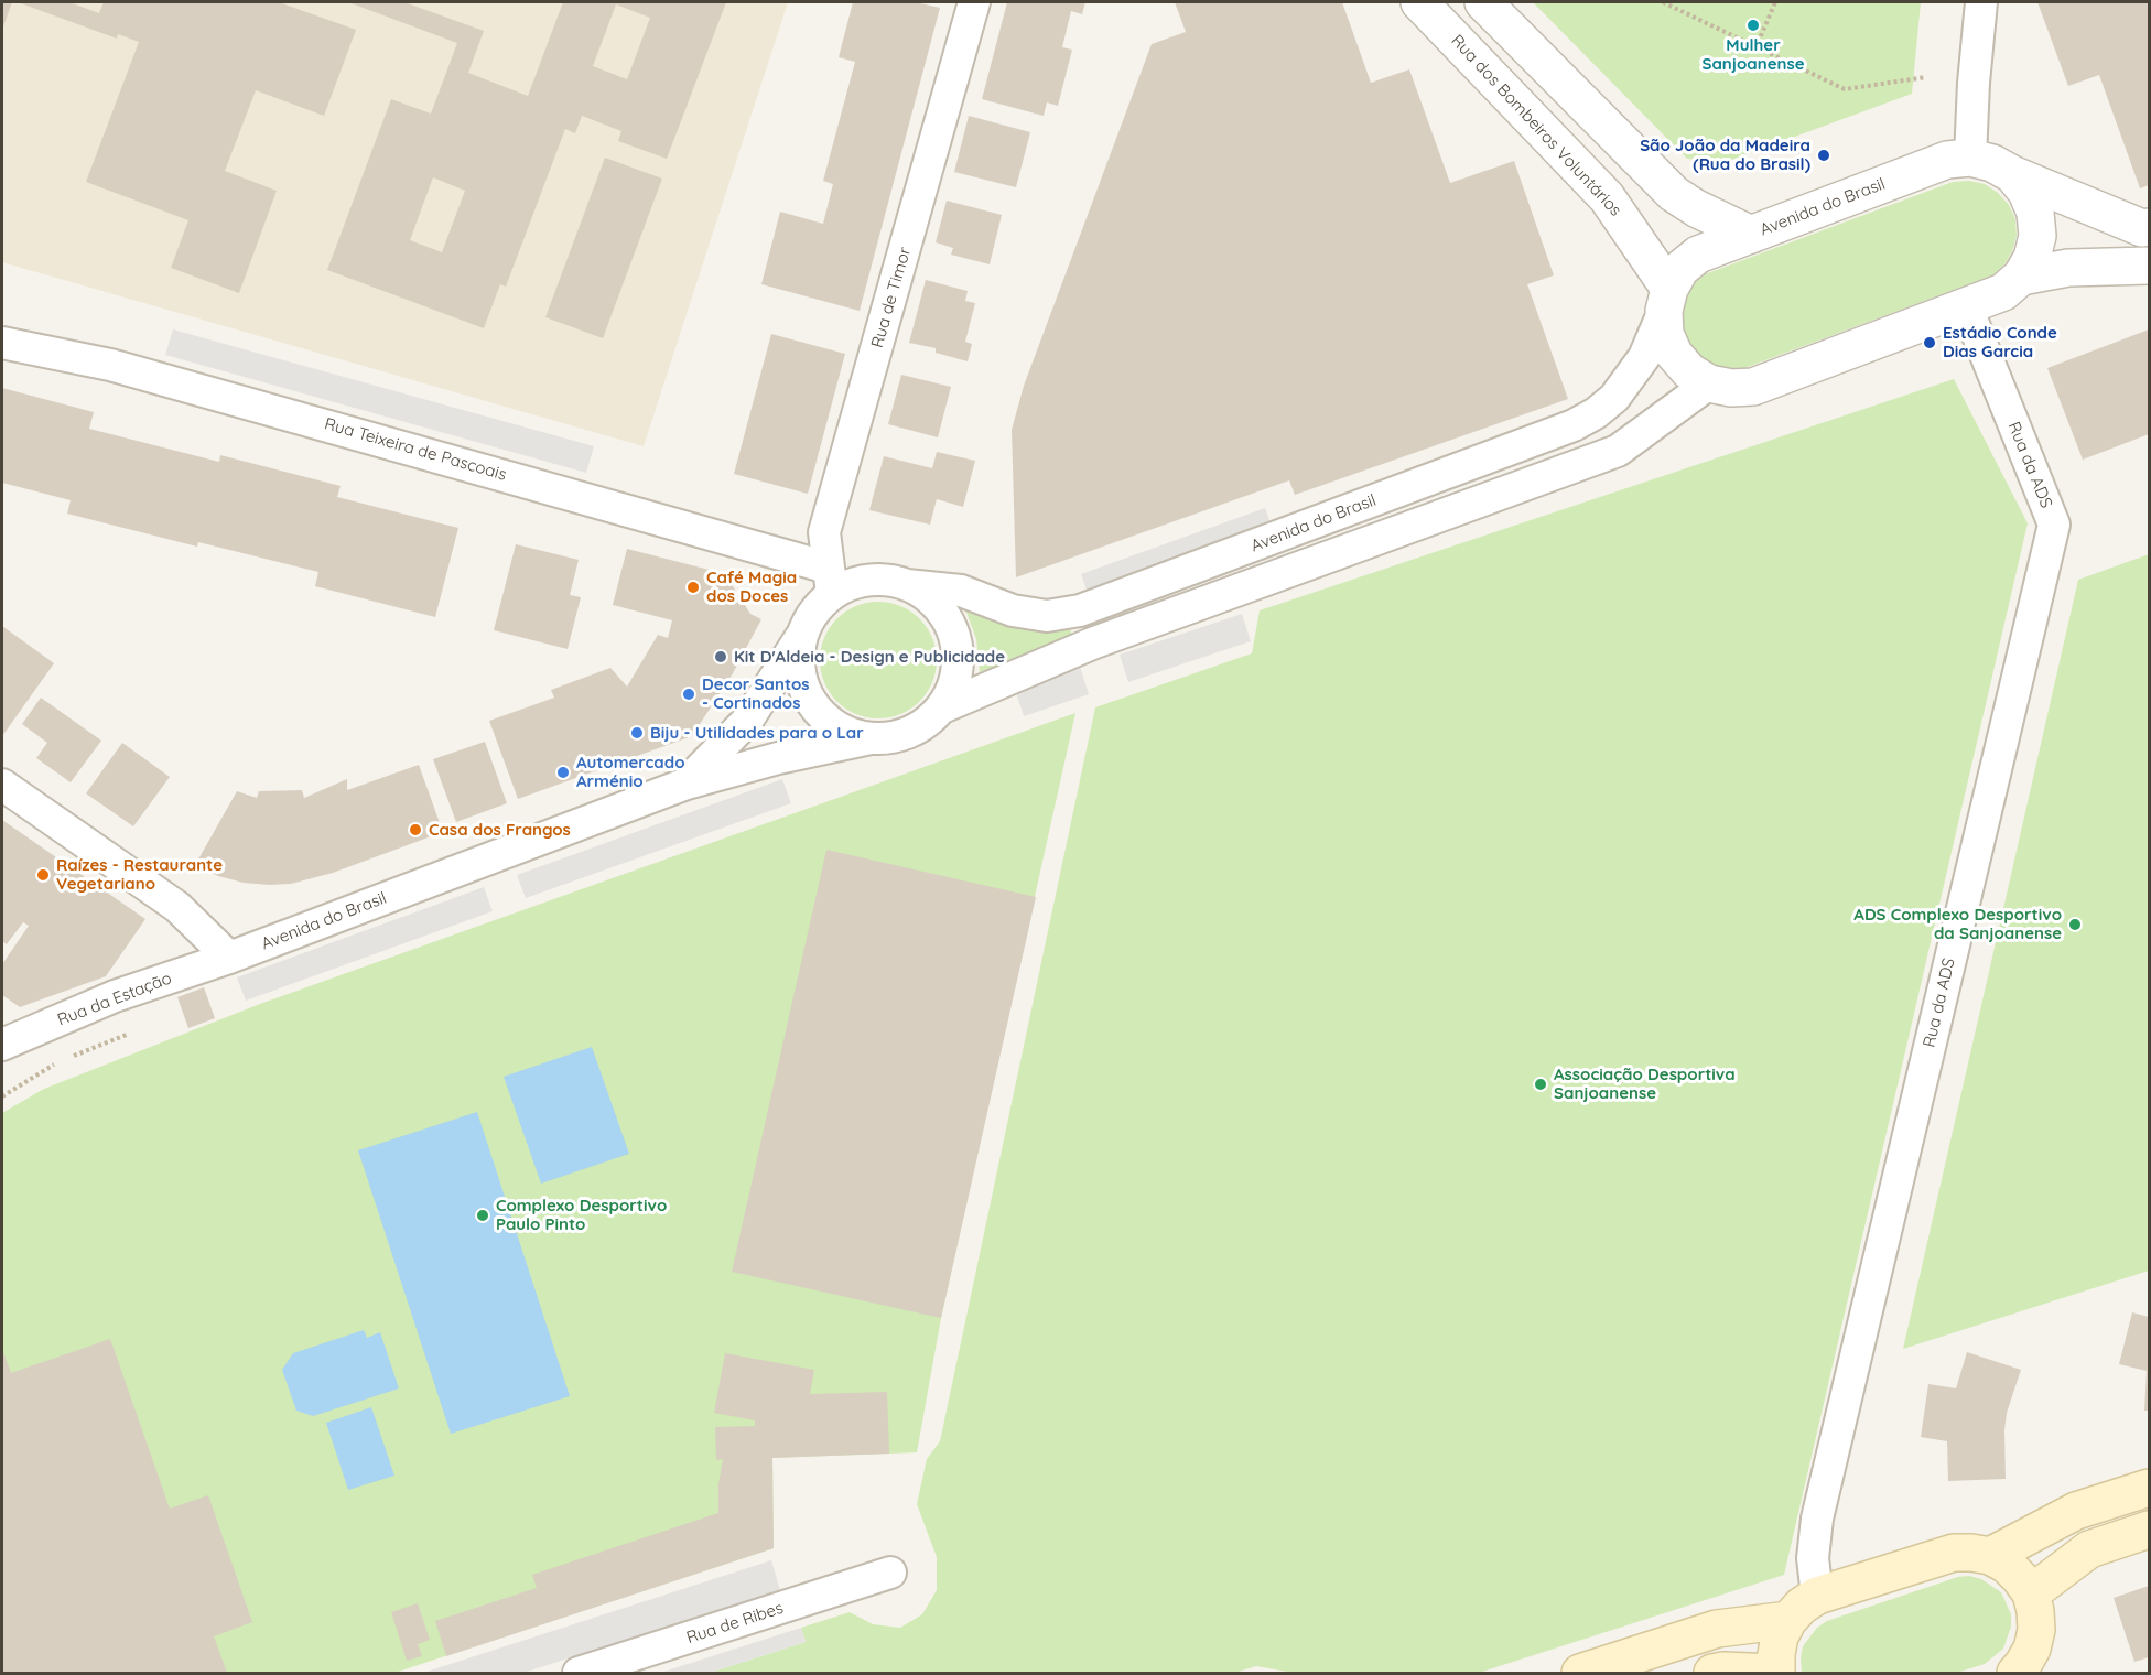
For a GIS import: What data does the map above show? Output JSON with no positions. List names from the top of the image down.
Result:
{
  "streets": {
    "street": [
      "Rua dos Bombeiros Voluntários",
      "Avenida do Brasil",
      "Rua de Timor",
      "Rua Teixeira de Pascoais",
      "Rua da ADS",
      "Rua da Estação",
      "Rua de Ribes"
    ]
  },
  "crossings": [
    ["Rua dos Bombeiros Voluntários", "Avenida do Brasil"],
    ["Avenida do Brasil", "Rua de Timor"],
    ["Avenida do Brasil", "Rua Teixeira de Pascoais"],
    ["Avenida do Brasil", "Rua da Estação"],
    ["Rua de Timor", "Rua Teixeira de Pascoais"]
  ],
  "places": [
    "Mulher Sanjoanense",
    "São João da Madeira (Rua do Brasil)",
    "Estádio Conde Dias Garcia",
    "Café Magia dos Doces",
    "Kit D'Aldeia - Design e Publicidade",
    "Decor Santos - Cortinados",
    "Biju - Utilidades para o Lar",
    "Automercado Arménio",
    "Casa dos Frangos",
    "Raízes - Restaurante Vegetariano",
    "ADS Complexo Desportivo da Sanjoanense",
    "Associação Desportiva Sanjoanense",
    "Complexo Desportivo Paulo Pinto"
  ]
}
